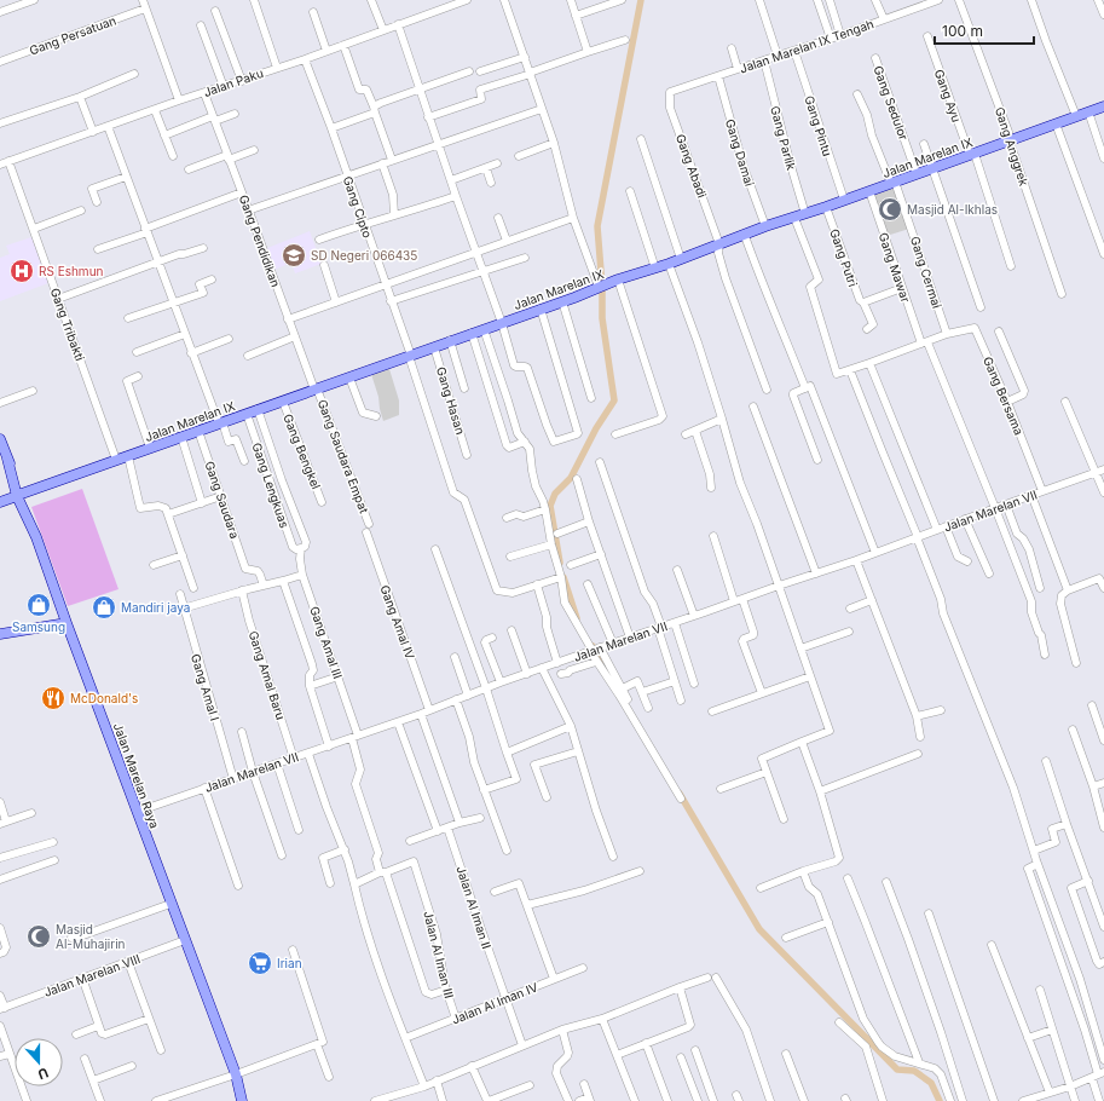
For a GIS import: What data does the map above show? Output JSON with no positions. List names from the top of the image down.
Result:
{
  "streets": {
    "main road": ["Jalan Marelan IX", "Jalan Marelan Raya"],
    "street": [
      "Gang Persatuan",
      "Jalan Marelan IX Tengah",
      "Jalan Paku",
      "Gang Ayu",
      "Gang Sedulor",
      "Gang Pintu",
      "Gang Parlik",
      "Gang Anggrek",
      "Gang Damai",
      "Gang Abadi",
      "Gang Cipto",
      "Gang Pendidikan",
      "Gang Putri",
      "Gang Mawar",
      "Gang Cermai",
      "Gang Tribakti",
      "Gang Bersama",
      "Gang Hasan",
      "Gang Bengkel",
      "Gang Saudara Empat",
      "Gang Lengkuas",
      "Gang Saudara",
      "Jalan Marelan VII",
      "Gang Amal IV",
      "Gang Amal III",
      "Gang Amal Baru",
      "Gang Amal I",
      "Jalan Al Iman II",
      "Jalan Al Iman III",
      "Jalan Marelan VIII",
      "Jalan Al Iman IV"
    ]
  },
  "crossings": [
    ["Jalan Marelan IX Tengah", "Gang Pintu"],
    ["Jalan Marelan IX Tengah", "Gang Parlik"],
    ["Jalan Marelan IX Tengah", "Gang Damai"],
    ["Jalan Marelan IX Tengah", "Gang Abadi"],
    ["Jalan Paku", "Gang Cipto"],
    ["Jalan Paku", "Gang Pendidikan"],
    ["Jalan Paku", "Gang Tribakti"],
    ["Gang Ayu", "Jalan Marelan IX"],
    ["Gang Sedulor", "Jalan Marelan IX"],
    ["Gang Pintu", "Jalan Marelan IX"],
    ["Gang Parlik", "Jalan Marelan IX"],
    ["Gang Anggrek", "Jalan Marelan IX"],
    ["Gang Damai", "Jalan Marelan IX"],
    ["Jalan Marelan IX", "Gang Abadi"],
    ["Jalan Marelan IX", "Gang Cipto"],
    ["Jalan Marelan IX", "Gang Pendidikan"],
    ["Jalan Marelan IX", "Gang Putri"],
    ["Jalan Marelan IX", "Gang Mawar"],
    ["Jalan Marelan IX", "Gang Cermai"],
    ["Jalan Marelan IX", "Gang Tribakti"],
    ["Jalan Marelan IX", "Gang Hasan"],
    ["Jalan Marelan IX", "Gang Bengkel"],
    ["Jalan Marelan IX", "Gang Saudara Empat"],
    ["Jalan Marelan IX", "Gang Lengkuas"],
    ["Jalan Marelan IX", "Gang Saudara"],
    ["Jalan Marelan IX", "Gang Amal III"],
    ["Jalan Marelan IX", "Jalan Marelan Raya"],
    ["Gang Pendidikan", "Gang Saudara Empat"],
    ["Gang Mawar", "Jalan Marelan VII"],
    ["Gang Cermai", "Gang Bersama"],
    ["Gang Bersama", "Jalan Marelan VII"],
    ["Gang Lengkuas", "Gang Amal III"],
    ["Jalan Marelan VII", "Gang Amal IV"],
    ["Jalan Marelan VII", "Gang Amal III"],
    ["Jalan Marelan VII", "Gang Amal Baru"],
    ["Jalan Marelan VII", "Gang Amal I"],
    ["Jalan Marelan VII", "Jalan Marelan Raya"],
    ["Gang Amal III", "Jalan Al Iman III"],
    ["Jalan Marelan Raya", "Jalan Marelan VIII"],
    ["Jalan Al Iman II", "Jalan Al Iman IV"],
    ["Jalan Al Iman III", "Jalan Al Iman IV"]
  ],
  "places": {
    "mosque": ["Masjid Al-Ikhlas", "Masjid Al-Muhajirin"],
    "school or university": ["SD Negeri 066435"],
    "hospital": ["RS Eshmun"],
    "shop": ["Samsung", "Mandiri jaya"],
    "restaurant": ["McDonald's"],
    "supermarket": ["Irian"]
  },
  "scale_bar": "100 m",
  "north": "bottom"
}
